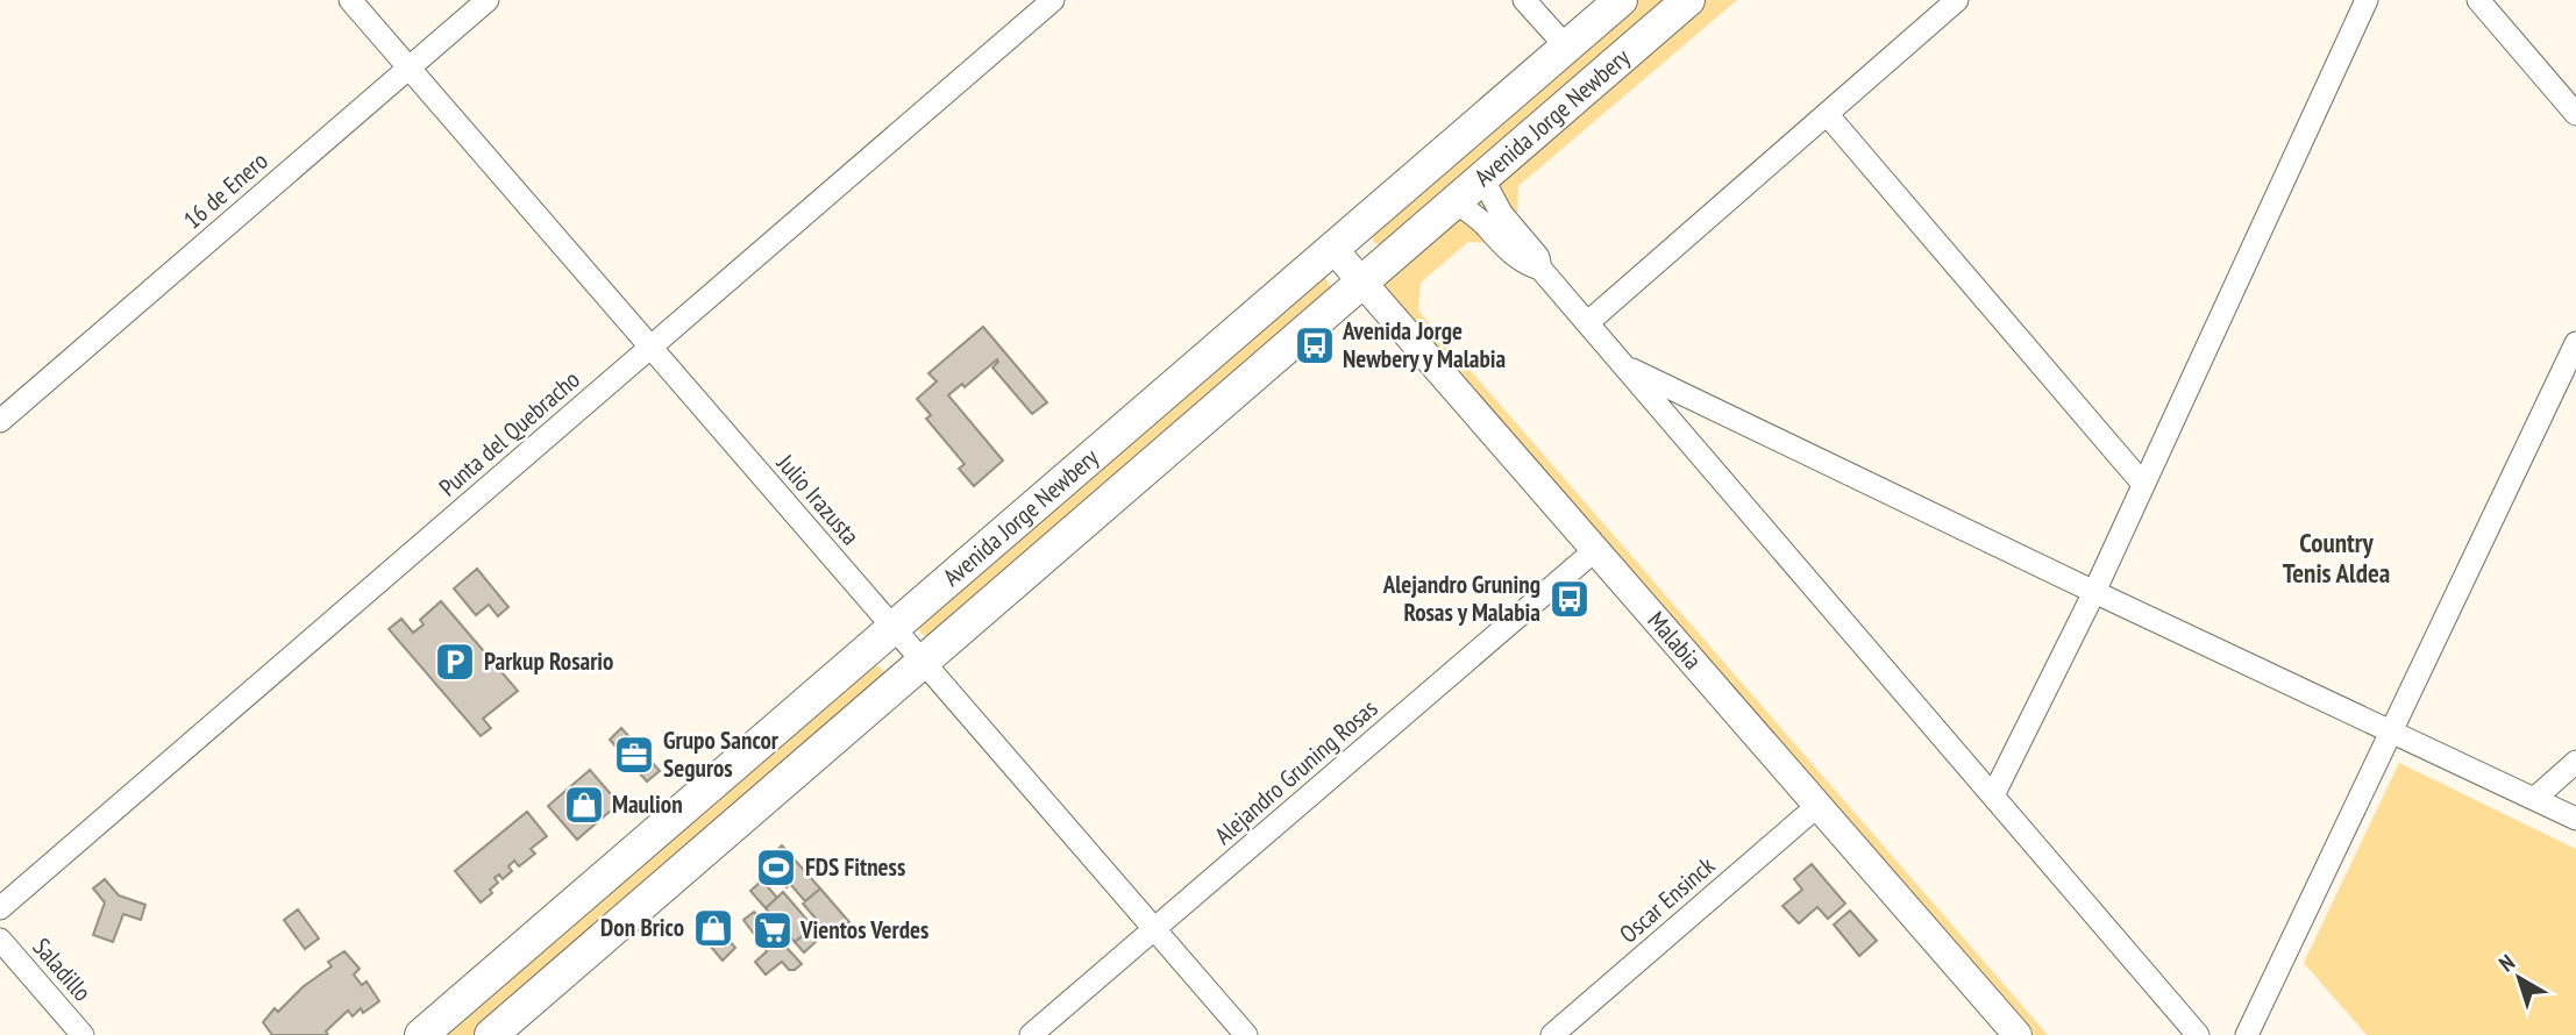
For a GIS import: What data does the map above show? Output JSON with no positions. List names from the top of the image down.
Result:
{
  "streets": {
    "main road": ["Avenida Jorge Newbery"],
    "street": [
      "16 de Enero",
      "Punta del Quebracho",
      "Julio Irazusta",
      "Malabia",
      "Alejandro Gruning Rosas",
      "Oscar Ensinck",
      "Saladillo"
    ]
  },
  "crossings": [
    ["Avenida Jorge Newbery", "Julio Irazusta"],
    ["Avenida Jorge Newbery", "Malabia"],
    ["16 de Enero", "Julio Irazusta"],
    ["Punta del Quebracho", "Julio Irazusta"],
    ["Julio Irazusta", "Alejandro Gruning Rosas"],
    ["Malabia", "Alejandro Gruning Rosas"],
    ["Malabia", "Oscar Ensinck"]
  ],
  "districts": ["Country Tenis Aldea"],
  "places": {
    "bus stop": ["Avenida Jorge Newbery y Malabia", "Alejandro Gruning Rosas y Malabia"],
    "parking": ["Parkup Rosario"],
    "office": ["Grupo Sancor Seguros"],
    "shop": ["Maulion", "Don Brico"],
    "sports": ["FDS Fitness"],
    "supermarket": ["Vientos Verdes"]
  },
  "north": "top left"
}
